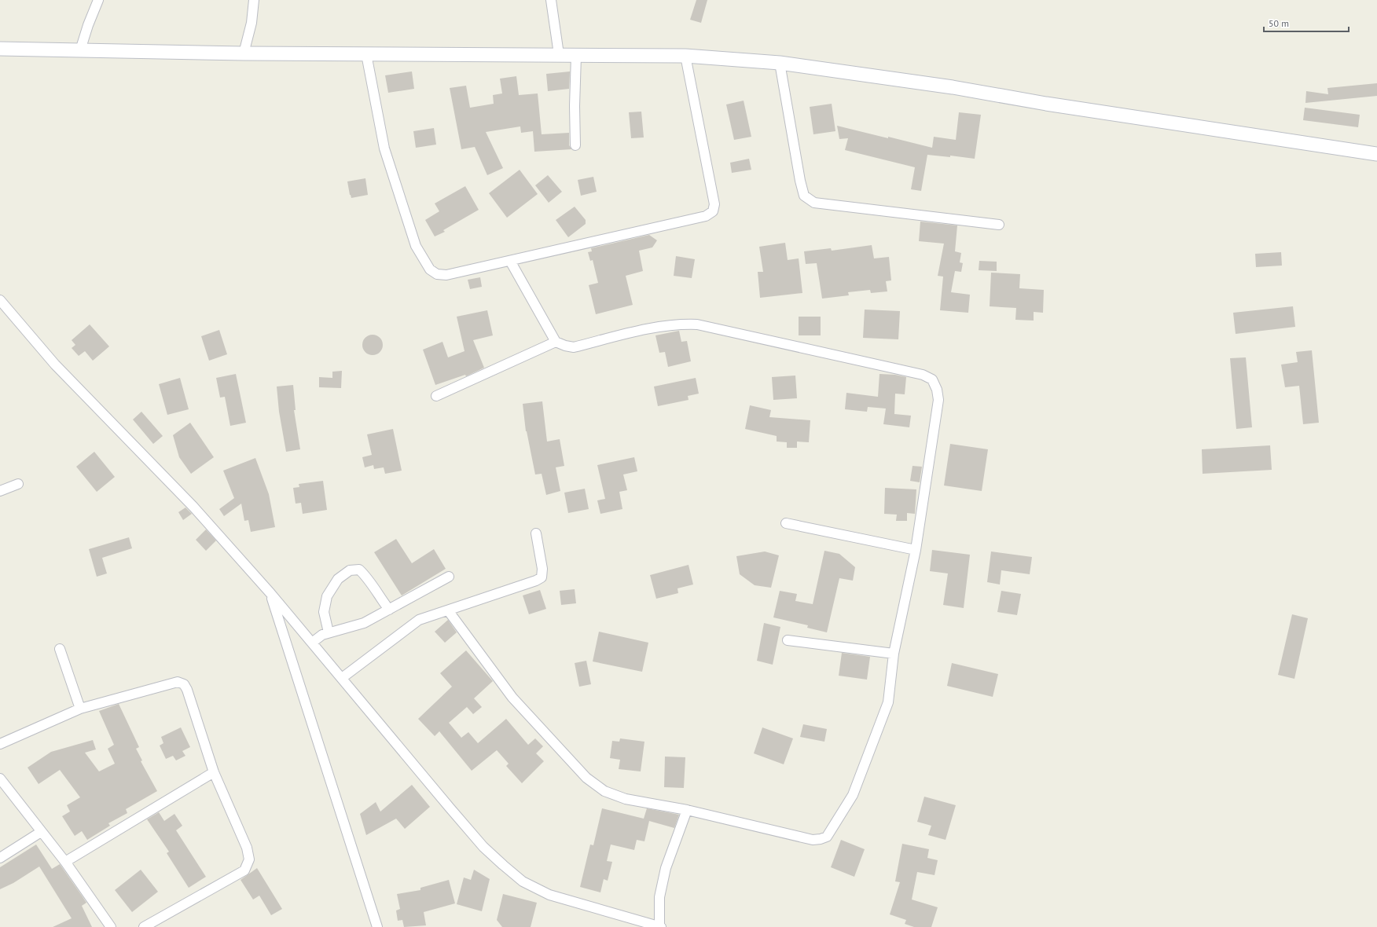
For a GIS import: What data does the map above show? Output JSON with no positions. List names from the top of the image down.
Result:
{
  "scale_bar": "50 m"
}
